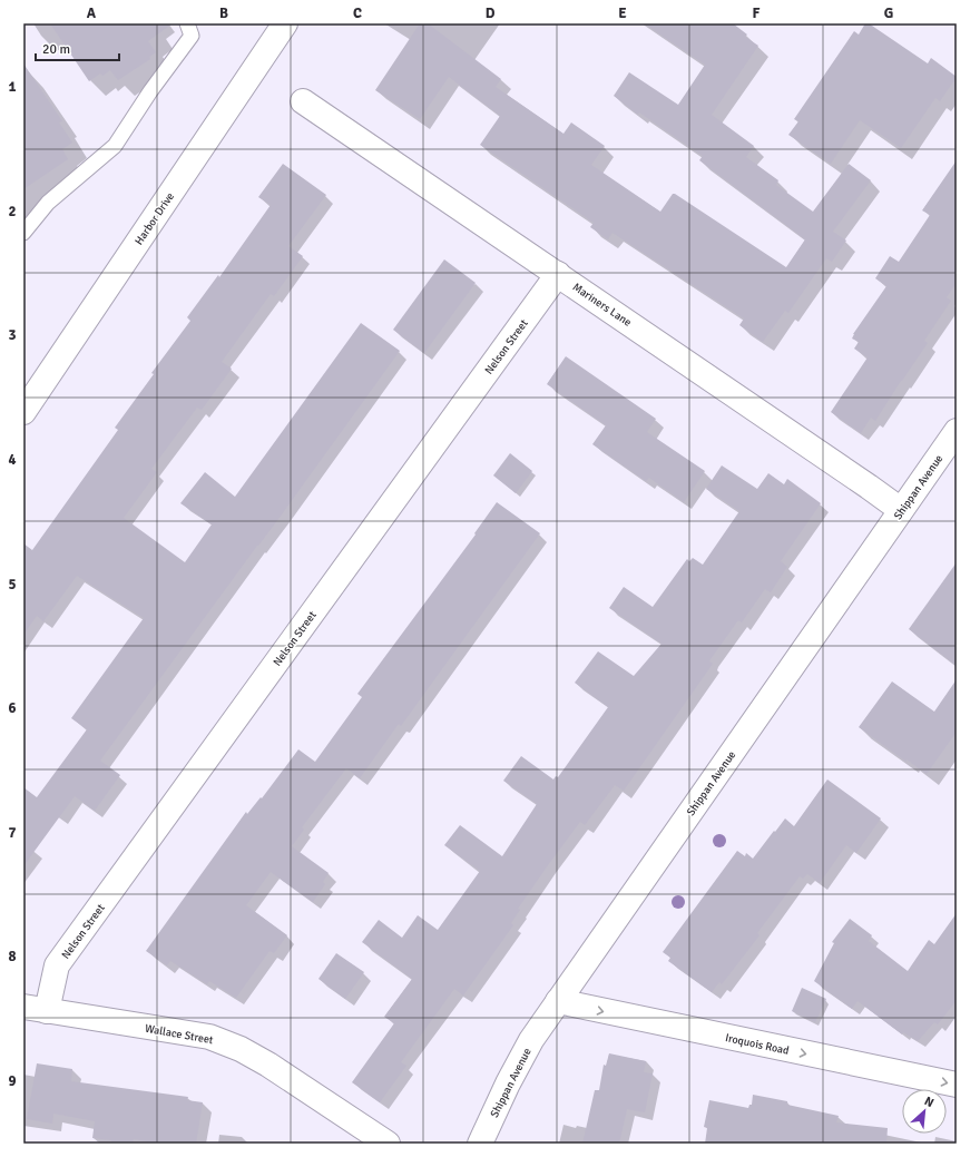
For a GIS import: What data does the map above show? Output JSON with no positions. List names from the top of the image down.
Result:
{
  "streets": {
    "street": [
      "Harbor Drive",
      "Mariners Lane",
      "Nelson Street",
      "Shippan Avenue",
      "Wallace Street",
      "Iroquois Road"
    ]
  },
  "crossings": [
    ["Mariners Lane", "Nelson Street"],
    ["Mariners Lane", "Shippan Avenue"],
    ["Nelson Street", "Wallace Street"],
    ["Shippan Avenue", "Iroquois Road"]
  ],
  "one_way": ["Iroquois Road"],
  "scale_bar": "20 m",
  "north": "top right",
  "grid": {
    "columns": [
      "A",
      "B",
      "C",
      "D",
      "E",
      "F",
      "G"
    ],
    "rows": [
      "1",
      "2",
      "3",
      "4",
      "5",
      "6",
      "7",
      "8",
      "9"
    ]
  }
}
